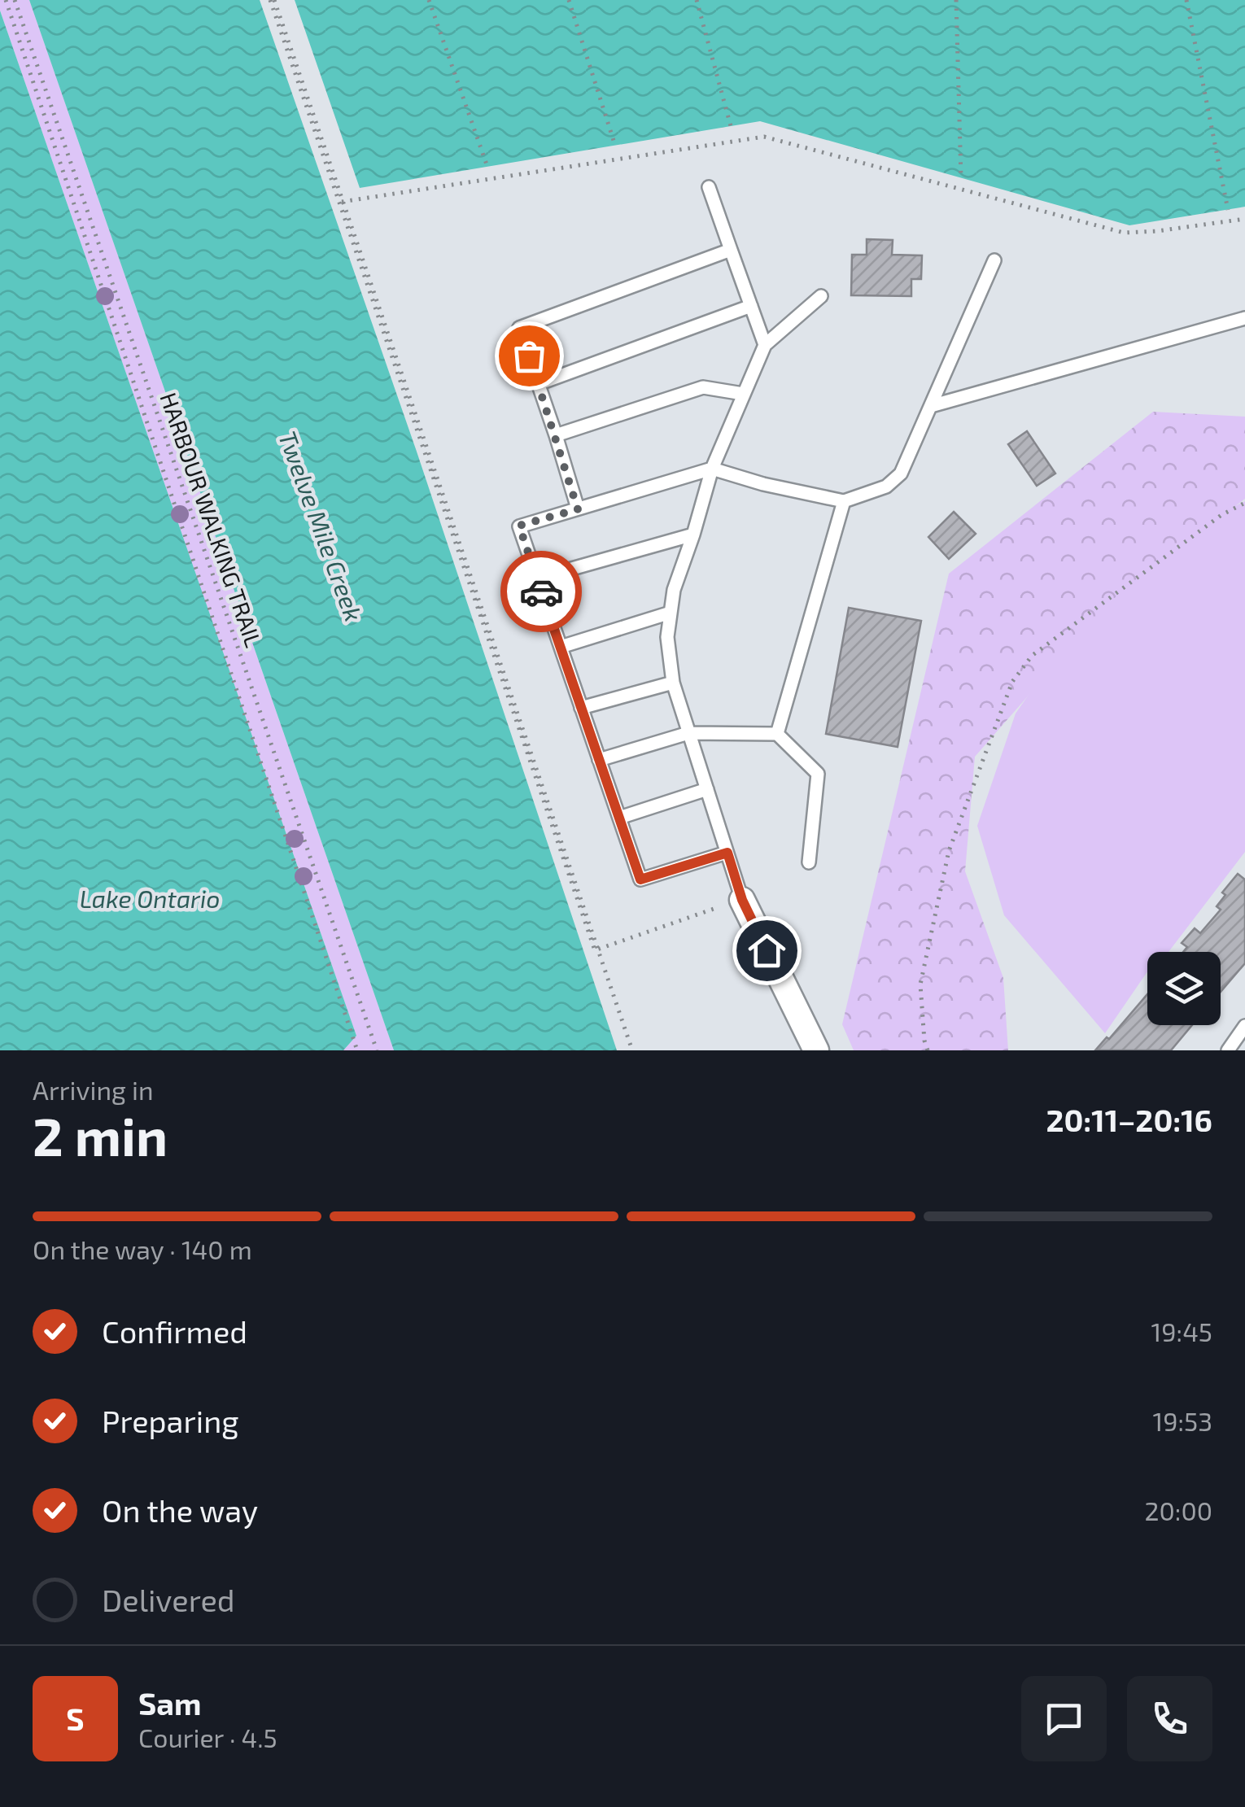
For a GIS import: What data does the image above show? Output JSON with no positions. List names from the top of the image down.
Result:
{
  "streets": {
    "path": ["HARBOUR WALKING TRAIL"]
  },
  "water": ["Twelve Mile Creek", "Lake Ontario"],
  "page": {
    "heading": ["2 min", "Arriving in", "20:11–20:16"],
    "panel": ["Sam", "Courier · 4.5"],
    "bar": "On the way · 140 m",
    "list": [
      ["Confirmed", "19:45"],
      ["Preparing", "19:53"],
      ["On the way", "20:00"],
      "Delivered"
    ],
    "round": "S"
  }
}
